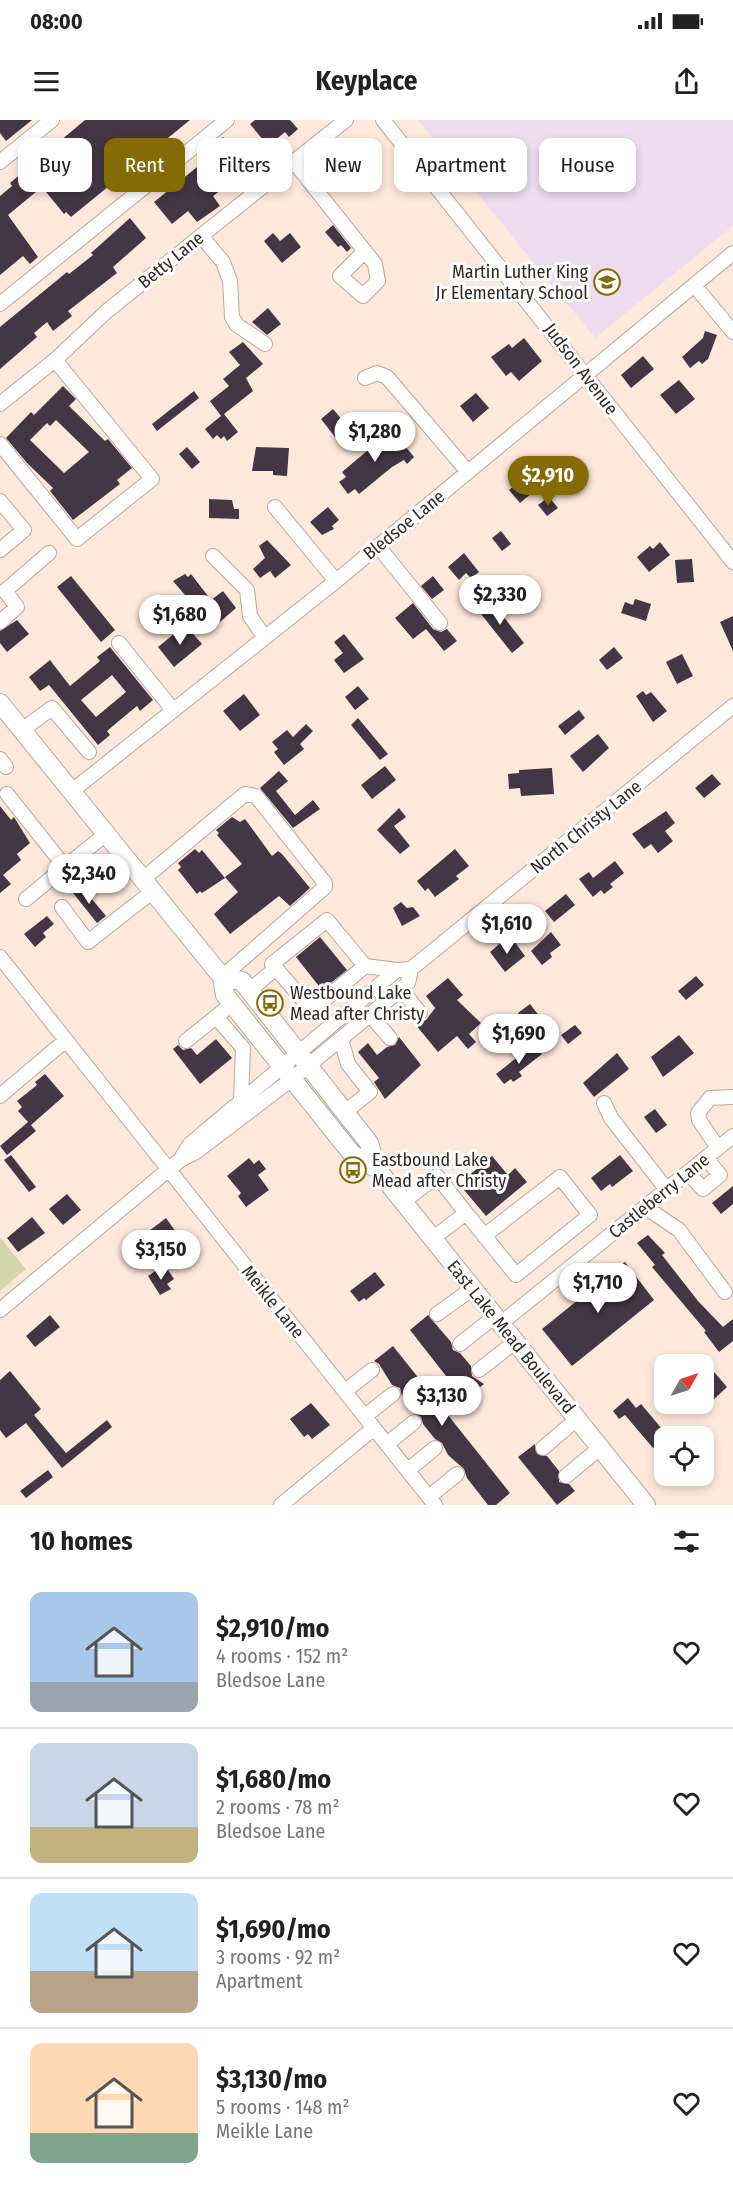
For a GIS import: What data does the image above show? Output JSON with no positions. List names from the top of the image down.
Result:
{
  "streets": {
    "main road": ["East Lake Mead Boulevard"],
    "street": [
      "Betty Lane",
      "Judson Avenue",
      "Bledsoe Lane",
      "North Christy Lane",
      "Castleberry Lane",
      "Meikle Lane"
    ]
  },
  "crossings": [
    ["Judson Avenue", "Bledsoe Lane"],
    ["Bledsoe Lane", "East Lake Mead Boulevard"],
    ["North Christy Lane", "Meikle Lane"],
    ["North Christy Lane", "East Lake Mead Boulevard"],
    ["Castleberry Lane", "East Lake Mead Boulevard"]
  ],
  "places": {
    "school or university": ["Martin Luther King Jr Elementary School"],
    "bus stop": ["Westbound Lake Mead after Christy", "Eastbound Lake Mead after Christy"]
  },
  "north": "top right",
  "page": {
    "status": "08:00",
    "header": "Keyplace",
    "chip": [
      "Buy",
      "Rent",
      "Filters",
      "New",
      "Apartment",
      "House"
    ],
    "price": [
      "$1,280",
      "$2,910",
      "$2,330",
      "$1,680",
      "$2,340",
      "$1,610",
      "$1,690",
      "$3,150",
      "$1,710",
      "$3,130"
    ],
    "heading": "10 homes",
    "list": [
      {
        "name": "$2,910/mo",
        "note": "4 rooms · 152 m² · Bledsoe Lane"
      },
      {
        "name": "$1,680/mo",
        "note": "2 rooms · 78 m² · Bledsoe Lane"
      },
      {
        "name": "$1,690/mo",
        "note": "3 rooms · 92 m² · Apartment"
      },
      {
        "name": "$3,130/mo",
        "note": "5 rooms · 148 m² · Meikle Lane"
      }
    ]
  }
}
